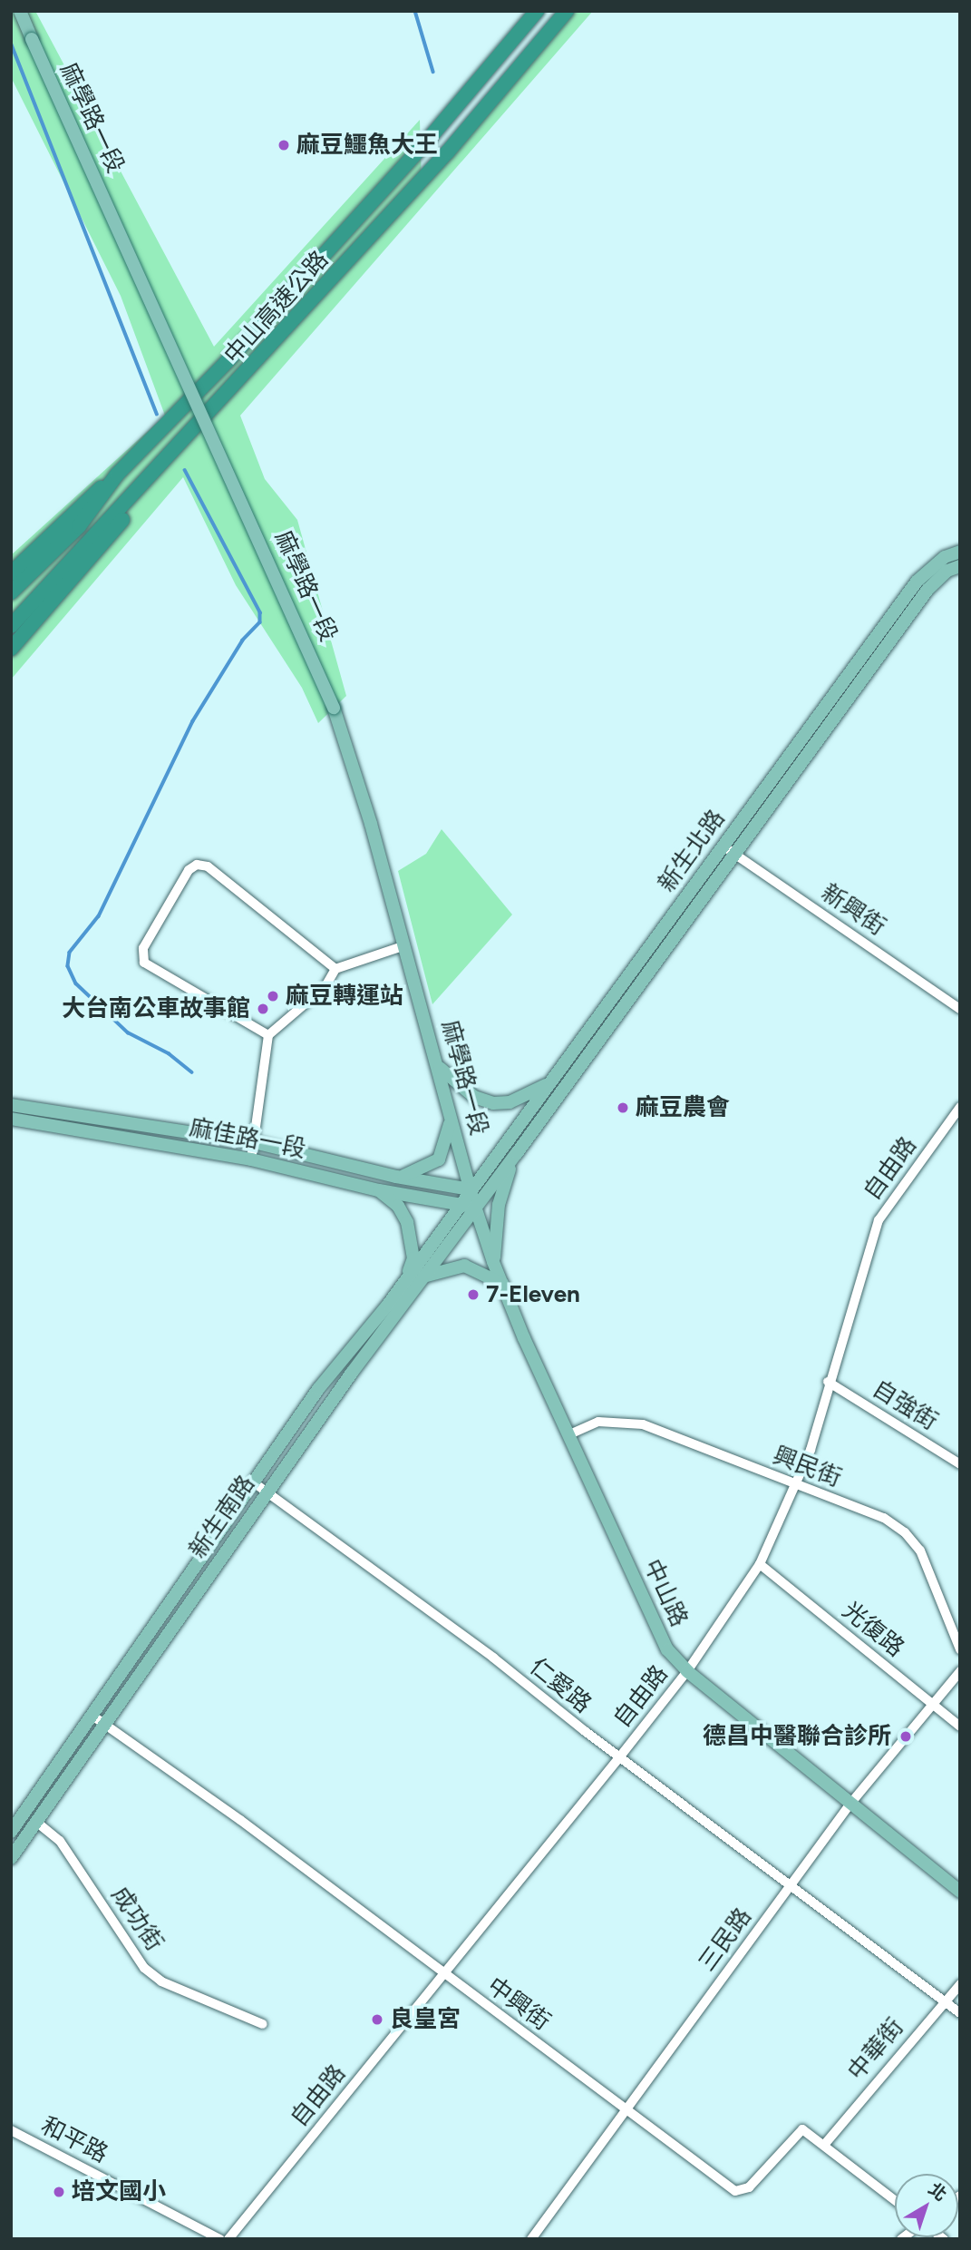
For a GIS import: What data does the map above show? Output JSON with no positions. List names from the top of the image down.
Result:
{
  "streets": {
    "highway": ["中山高速公路"],
    "main road": [
      "麻學路一段",
      "新生北路",
      "麻佳路一段",
      "新生南路",
      "中山路"
    ],
    "street": [
      "新興街",
      "自由路",
      "自強街",
      "興民街",
      "光復路",
      "仁愛路",
      "成功街",
      "三民路",
      "中興街",
      "中華街",
      "和平路"
    ]
  },
  "crossings": [
    ["麻學路一段", "新生北路"],
    ["麻學路一段", "麻佳路一段"],
    ["麻學路一段", "新生南路"],
    ["麻學路一段", "中山路"],
    ["新生北路", "新興街"],
    ["新生北路", "麻佳路一段"],
    ["新生北路", "新生南路"],
    ["新生北路", "中山路"],
    ["麻佳路一段", "新生南路"],
    ["麻佳路一段", "中山路"],
    ["自由路", "自強街"],
    ["自由路", "興民街"],
    ["自由路", "中山路"],
    ["自由路", "光復路"],
    ["自由路", "仁愛路"],
    ["自由路", "中興街"],
    ["興民街", "中山路"],
    ["新生南路", "中山路"],
    ["新生南路", "仁愛路"],
    ["新生南路", "成功街"],
    ["新生南路", "中興街"],
    ["中山路", "三民路"],
    ["光復路", "三民路"],
    ["仁愛路", "三民路"],
    ["仁愛路", "中華街"],
    ["三民路", "中興街"],
    ["中興街", "中華街"]
  ],
  "places": [
    "麻豆鱷魚大王",
    "麻豆轉運站",
    "大台南公車故事館",
    "麻豆農會",
    "7-Eleven",
    "德昌中醫聯合診所",
    "良皇宮",
    "培文國小"
  ],
  "north": "top right"
}
